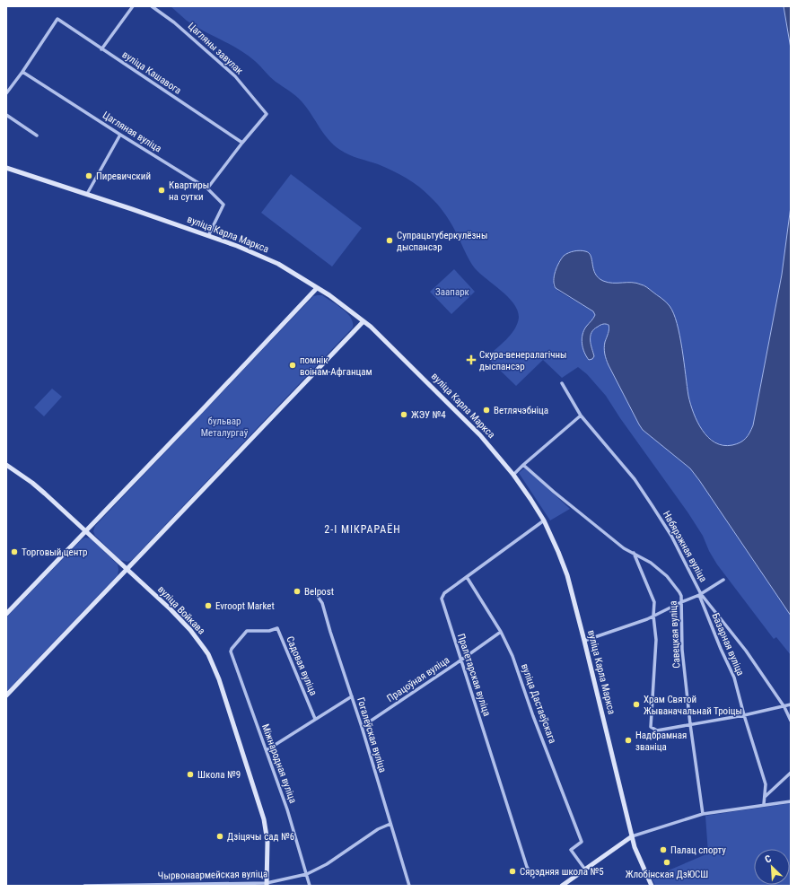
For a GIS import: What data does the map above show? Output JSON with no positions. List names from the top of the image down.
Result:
{
  "streets": {
    "main road": ["вуліца Карла Маркса", "вуліца Войкава"],
    "street": [
      "Цагляны завулак",
      "вуліца Кашавога",
      "Цагляная вуліца",
      "Набярэжная вуліца",
      "Савецкая вуліца",
      "Базарная вуліца",
      "Садовая вуліца",
      "Пралетарская вуліца",
      "Працоўная вуліца",
      "вуліца Дастаеўскага",
      "Гогалеўская вуліца",
      "Міжнародная вуліца",
      "Чырвонаармейская вуліца"
    ]
  },
  "crossings": [
    ["Цагляны завулак", "вуліца Кашавога"],
    ["вуліца Кашавога", "Цагляная вуліца"],
    ["Цагляная вуліца", "вуліца Карла Маркса"],
    ["вуліца Карла Маркса", "Пралетарская вуліца"],
    ["Набярэжная вуліца", "Базарная вуліца"],
    ["вуліца Войкава", "Чырвонаармейская вуліца"],
    ["Садовая вуліца", "Міжнародная вуліца"],
    ["Пралетарская вуліца", "Працоўная вуліца"],
    ["Пралетарская вуліца", "вуліца Дастаеўскага"],
    ["Працоўная вуліца", "вуліца Дастаеўскага"],
    ["Працоўная вуліца", "Гогалеўская вуліца"],
    ["Гогалеўская вуліца", "Чырвонаармейская вуліца"],
    ["Міжнародная вуліца", "Чырвонаармейская вуліца"]
  ],
  "districts": ["2-І МІКРАРАЁН"],
  "parks": ["Заапарк", "бульвар Металургаў"],
  "places": {
    "other": [
      "Пиревичский",
      "Квартиры на сутки",
      "Супрацьтуберкулёзны дыспансэр",
      "помнік воінам-Афганцам",
      "Ветлячэбніца",
      "ЖЭУ №4",
      "Торговый центр",
      "Belpost",
      "Evroopt Market",
      "Храм Святой Жываначальнай Троіцы",
      "Надбрамная званіца",
      "Школа №9",
      "Дзіцячы сад №6",
      "Палац спорту",
      "Жлобінская ДзЮСШ",
      "Сярэдняя школа №5"
    ],
    "health": ["Скура-венералагічны дыспансэр"]
  },
  "north": "top left"
}
